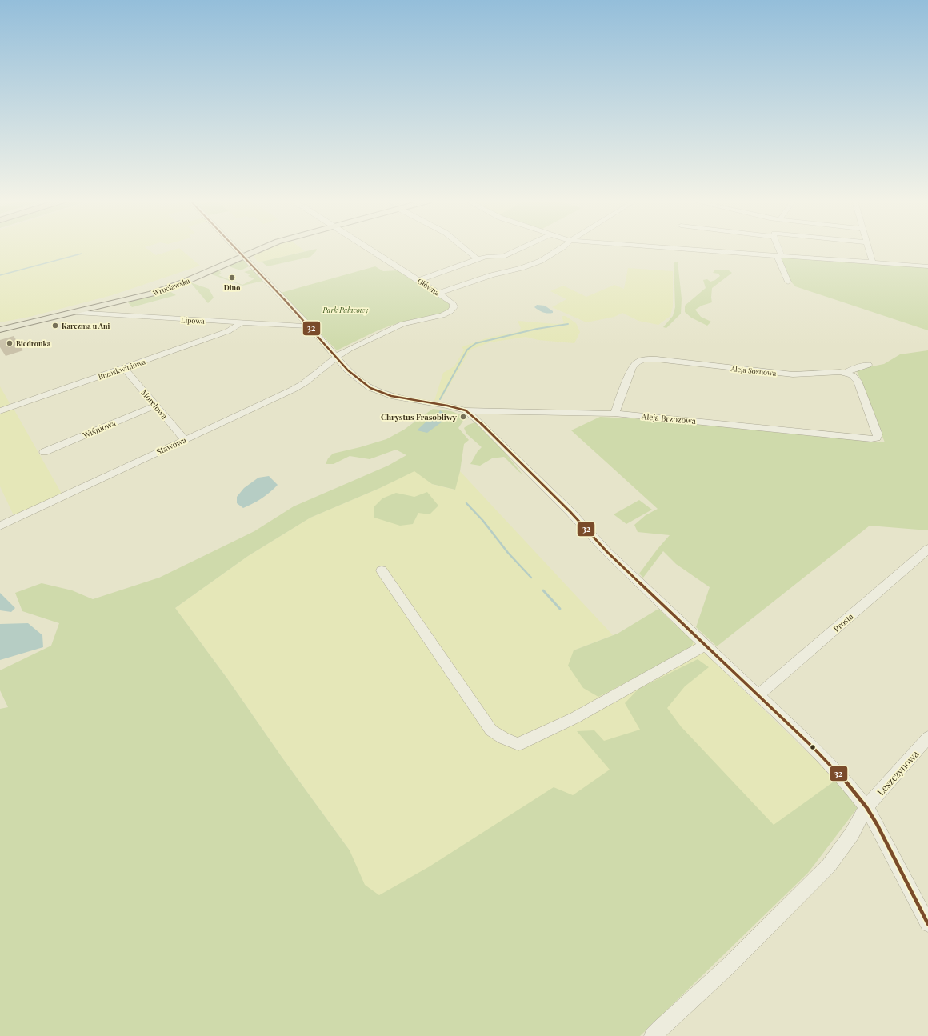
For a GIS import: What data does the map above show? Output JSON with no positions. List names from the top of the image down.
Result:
{
  "streets": {
    "main road": ["Wrocławska"],
    "street": [
      "Główna",
      "Lipowa",
      "Brzoskwiniowa",
      "Aleja Sosnowa",
      "Morelowa",
      "Aleja Brzozowa",
      "Wiśniowa",
      "Stawowa",
      "Prosta",
      "Leszczynowa"
    ]
  },
  "crossings": [
    ["Wrocławska", "Lipowa"],
    ["Główna", "Stawowa"],
    ["Lipowa", "Brzoskwiniowa"],
    ["Brzoskwiniowa", "Morelowa"],
    ["Aleja Sosnowa", "Aleja Brzozowa"],
    ["Morelowa", "Wiśniowa"],
    ["Morelowa", "Stawowa"]
  ],
  "parks": ["Park Pałacowy"],
  "places": [
    "Dino",
    "Karczma u Ani",
    "Biedronka",
    "Chrystus Frasobliwy"
  ],
  "lines": ["transit line 32"]
}
